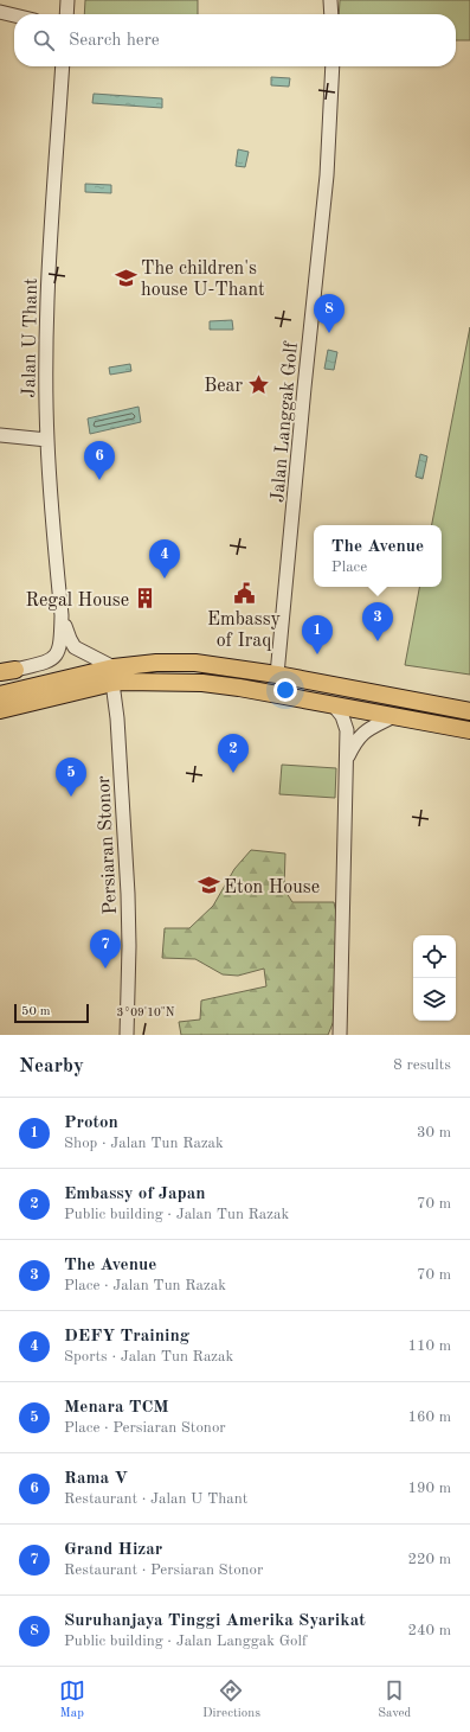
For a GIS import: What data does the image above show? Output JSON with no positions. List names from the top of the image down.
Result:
{
  "streets": {
    "street": ["Jalan U Thant", "Jalan Langgak Golf", "Persiaran Stonor"]
  },
  "crossings": [
    ["Jalan U Thant", "Persiaran Stonor"]
  ],
  "places": {
    "school or university": ["The children's house U-Thant", "Eton House"],
    "place": ["Bear"],
    "public building": ["Embassy of Iraq"],
    "building": ["Regal House"]
  },
  "scale_bar": "50 m",
  "page": {
    "search": "Search here",
    "pins": [
      "8",
      "6",
      "4",
      "3",
      "1",
      "2",
      "5",
      "7"
    ],
    "popup": ["The Avenue", "Place"],
    "scale": "50 m",
    "heading": ["Nearby", "8 results"],
    "list": [
      {
        "mark": "1",
        "name": "Proton",
        "note": "Shop · Jalan Tun Razak",
        "value": "30 m"
      },
      {
        "mark": "2",
        "name": "Embassy of Japan",
        "note": "Public building · Jalan Tun Razak",
        "value": "70 m"
      },
      {
        "mark": "3",
        "name": "The Avenue",
        "note": "Place · Jalan Tun Razak",
        "value": "70 m"
      },
      {
        "mark": "4",
        "name": "DEFY Training",
        "note": "Sports · Jalan Tun Razak",
        "value": "110 m"
      },
      {
        "mark": "5",
        "name": "Menara TCM",
        "note": "Place · Persiaran Stonor",
        "value": "160 m"
      },
      {
        "mark": "6",
        "name": "Rama V",
        "note": "Restaurant · Jalan U Thant",
        "value": "190 m"
      },
      {
        "mark": "7",
        "name": "Grand Hizar",
        "note": "Restaurant · Persiaran Stonor",
        "value": "220 m"
      },
      {
        "mark": "8",
        "name": "Suruhanjaya Tinggi Amerika Syarikat",
        "note": "Public building · Jalan Langgak Golf",
        "value": "240 m"
      }
    ],
    "nav": ["Map", "Directions", "Saved"]
  },
  "coordinates": ["3°09'10\"N"]
}
